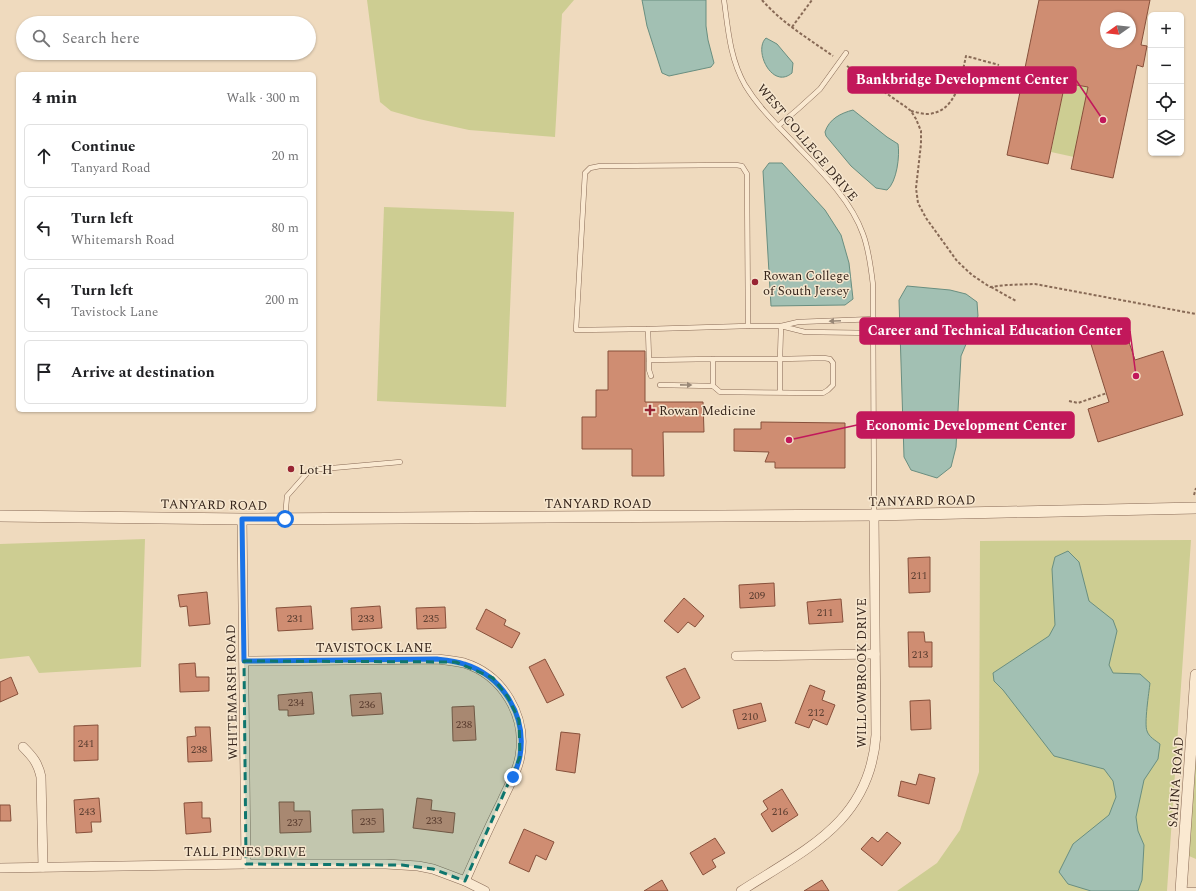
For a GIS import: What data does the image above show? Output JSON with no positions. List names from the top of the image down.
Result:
{
  "streets": {
    "street": [
      "TANYARD ROAD",
      "TAVISTOCK LANE",
      "WILLOWBROOK DRIVE",
      "WHITEMARSH ROAD",
      "SALINA ROAD",
      "TALL PINES DRIVE"
    ],
    "lane": ["WEST COLLEGE DRIVE"]
  },
  "crossings": [
    ["WEST COLLEGE DRIVE", "TANYARD ROAD"],
    ["WEST COLLEGE DRIVE", "WILLOWBROOK DRIVE"],
    ["TANYARD ROAD", "WILLOWBROOK DRIVE"],
    ["TANYARD ROAD", "WHITEMARSH ROAD"],
    ["TAVISTOCK LANE", "WHITEMARSH ROAD"],
    ["TAVISTOCK LANE", "TALL PINES DRIVE"],
    ["WHITEMARSH ROAD", "TALL PINES DRIVE"]
  ],
  "places": {
    "other": [
      "Bankbridge Development Center",
      "Rowan College of South Jersey",
      "Career and Technical Education Center",
      "Economic Development Center",
      "Lot H"
    ],
    "health": ["Rowan Medicine"]
  },
  "house_numbers": [
    "211",
    "209",
    "211",
    "231",
    "233",
    "235",
    "213",
    "234",
    "236",
    "212",
    "210",
    "238",
    "241",
    "238",
    "243",
    "216",
    "233",
    "235",
    "237"
  ],
  "north": "left",
  "page": {
    "map_buttons": ["+", "−"],
    "search": "Search here",
    "heading": ["4 min", "Walk · 300 m"],
    "list": [
      ["Continue", "Tanyard Road", "20 m"],
      ["Turn left", "Whitemarsh Road", "80 m"],
      ["Turn left", "Tavistock Lane", "200 m"],
      "Arrive at destination"
    ]
  }
}
